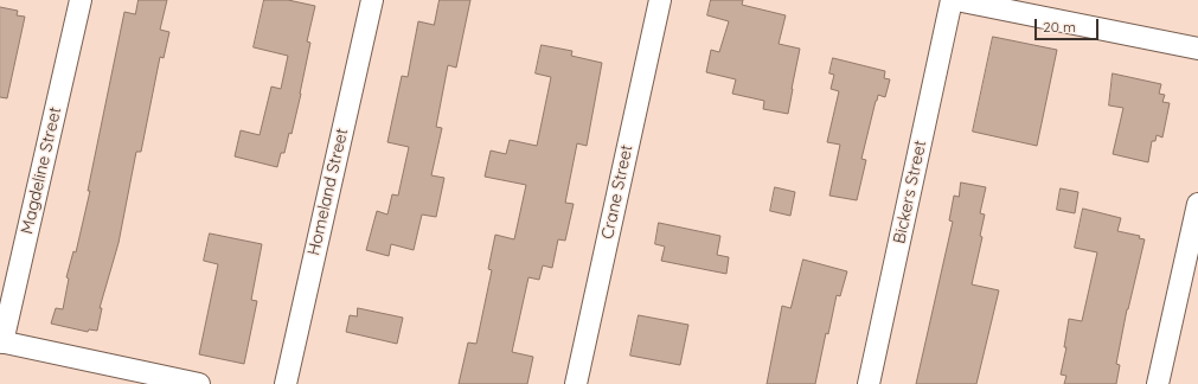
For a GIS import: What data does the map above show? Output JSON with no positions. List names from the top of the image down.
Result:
{
  "streets": {
    "street": [
      "Magdeline Street",
      "Homeland Street",
      "Crane Street",
      "Bickers Street"
    ]
  },
  "scale_bar": "20 m"
}
